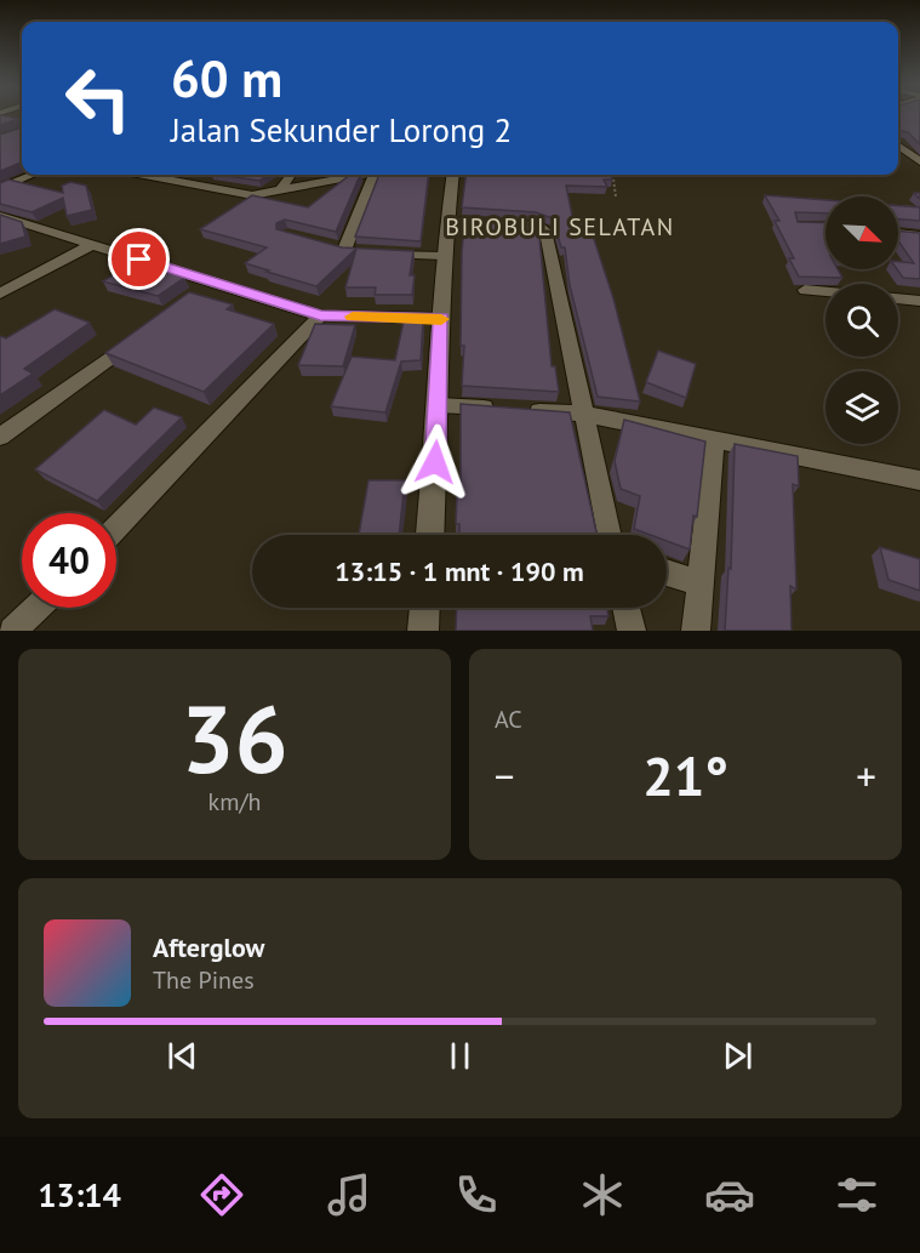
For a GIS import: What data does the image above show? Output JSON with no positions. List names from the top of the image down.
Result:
{
  "districts": ["BIROBULI SELATAN"],
  "north": "bottom right",
  "page": {
    "turn": ["60 m", "Jalan Sekunder Lorong 2"],
    "limit": "40",
    "trip": "13:15 · 1 mnt · 190 m",
    "tile": [
      ["36", "km/h"],
      "AC"
    ],
    "heat": ["−", "21°", "+"],
    "song": ["Afterglow", "The Pines"],
    "tabs": "13:14"
  }
}
